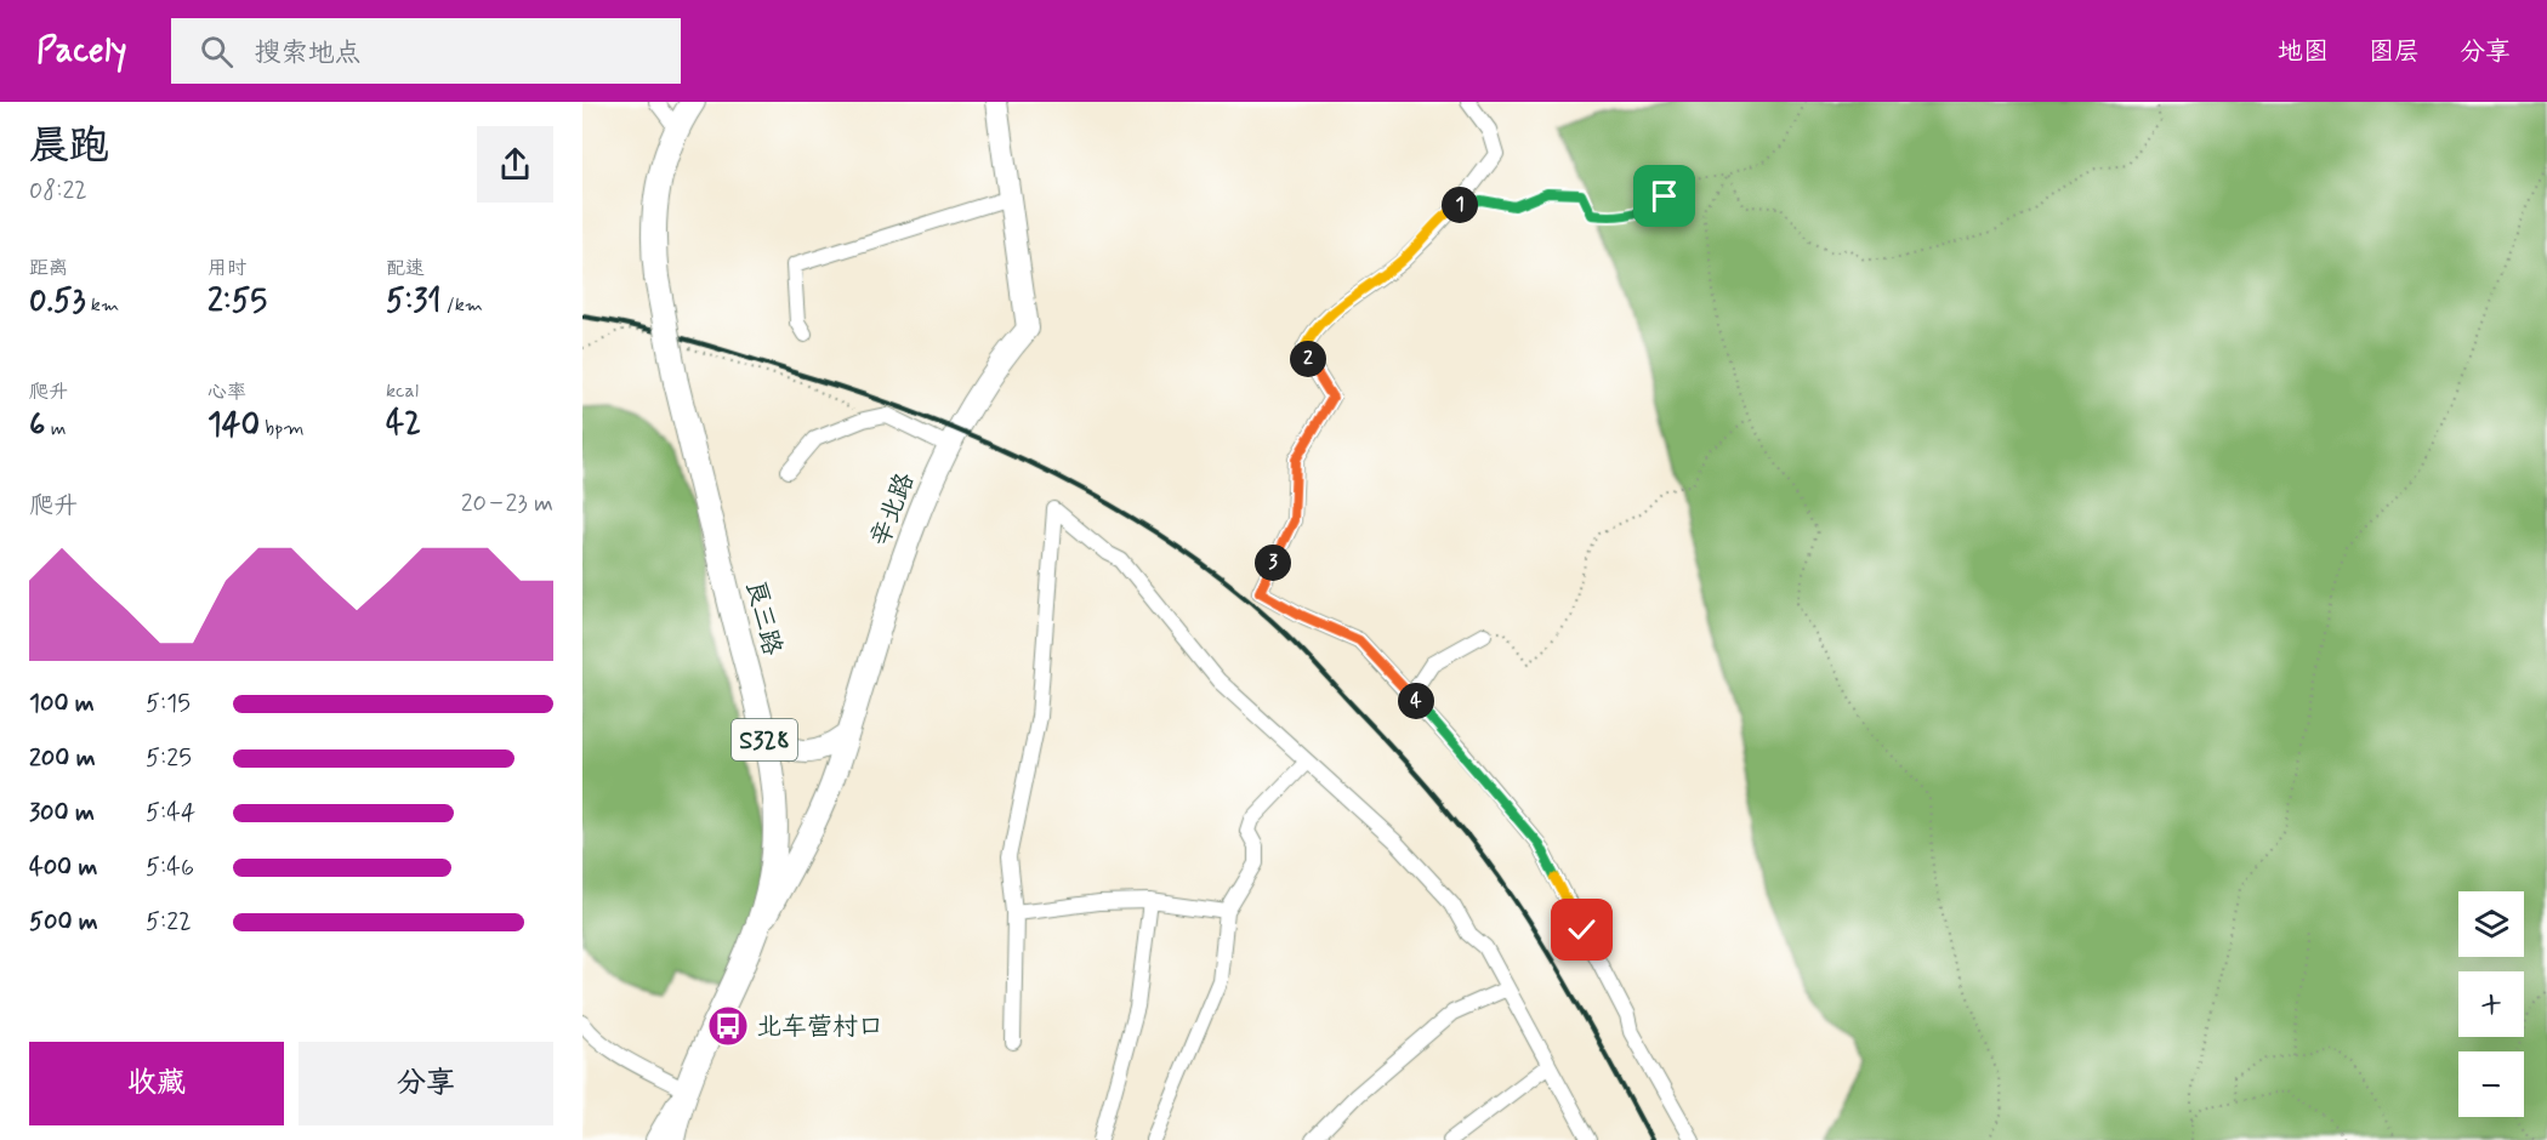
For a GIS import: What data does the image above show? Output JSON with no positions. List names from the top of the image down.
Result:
{
  "streets": {
    "main road": ["良三路", "S328"],
    "street": ["辛北路"]
  },
  "crossings": [
    ["辛北路", "良三路"]
  ],
  "places": {
    "bus stop": ["北车营村口"]
  },
  "page": {
    "header": "Pacely",
    "search": "搜索地点",
    "nav": ["地图", "图层", "分享"],
    "heading": ["晨跑", "08:22"],
    "pins": [
      "1",
      "2",
      "3",
      "4"
    ],
    "stats": [
      ["距离", "0.53 km"],
      ["用时", "2:55"],
      ["配速", "5:31 /km"],
      ["爬升", "6 m"],
      ["心率", "140 bpm"],
      ["kcal", "42"]
    ],
    "chart": ["爬升", "20–23 m"],
    "list": [
      {
        "name": "100 m",
        "note": "5:15"
      },
      {
        "name": "200 m",
        "note": "5:25"
      },
      {
        "name": "300 m",
        "note": "5:44"
      },
      {
        "name": "400 m",
        "note": "5:46"
      },
      {
        "name": "500 m",
        "note": "5:22"
      }
    ],
    "map_buttons": ["+", "−"],
    "buttons": ["收藏", "分享"]
  }
}
